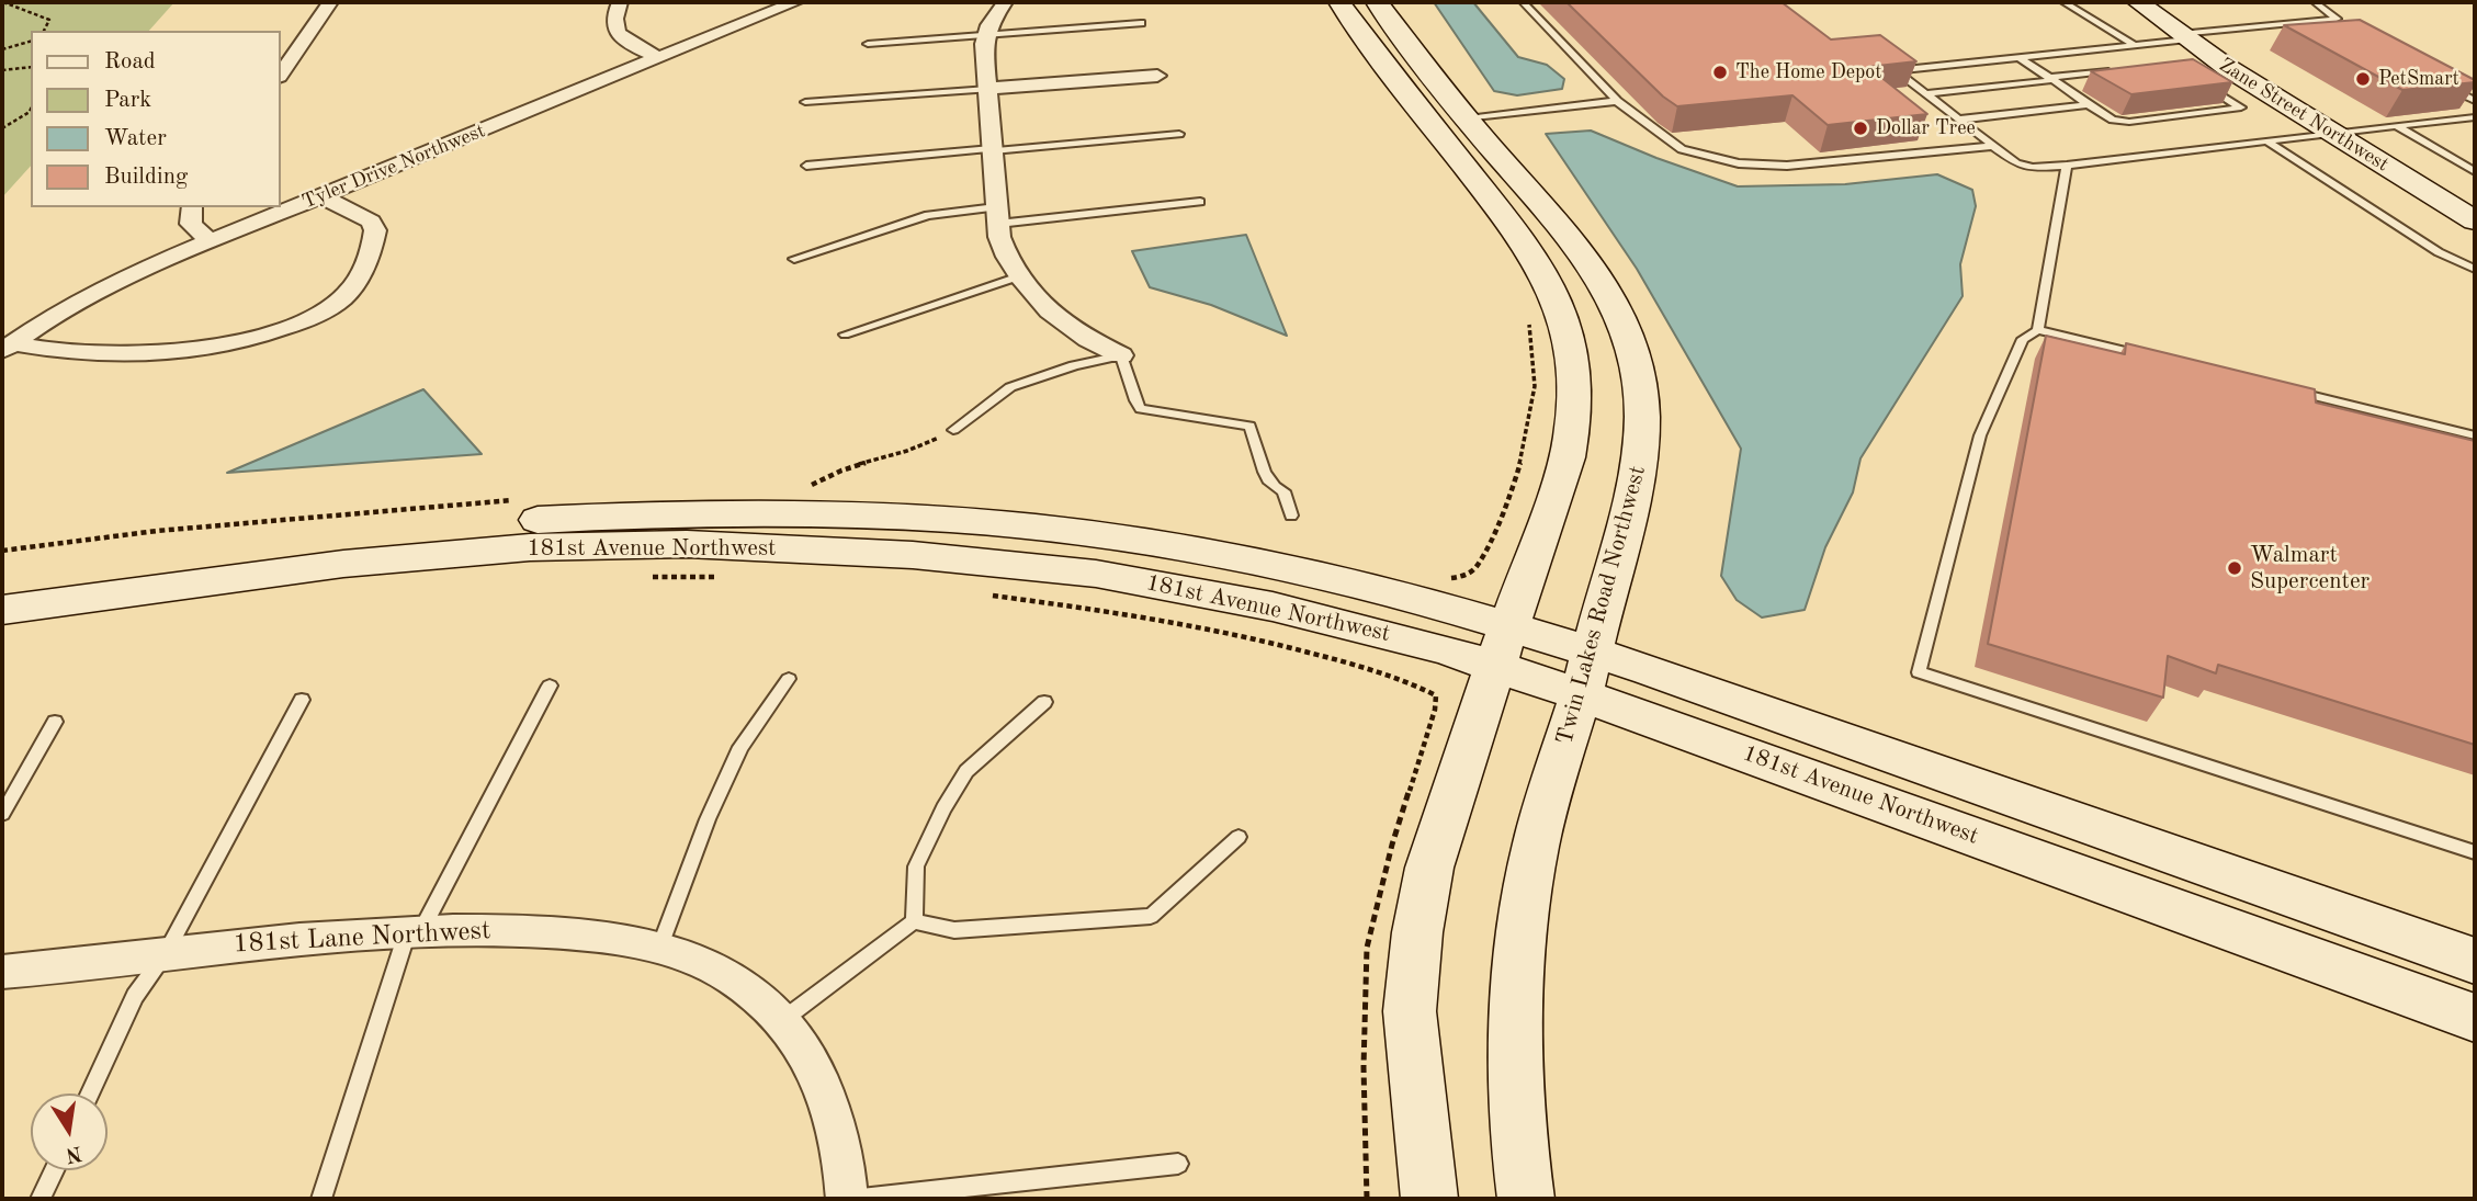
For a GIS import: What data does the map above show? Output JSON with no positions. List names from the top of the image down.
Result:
{
  "streets": {
    "main road": ["Zane Street Northwest", "181st Avenue Northwest", "Twin Lakes Road Northwest"],
    "street": ["Tyler Drive Northwest", "181st Lane Northwest"]
  },
  "crossings": [
    ["181st Avenue Northwest", "Twin Lakes Road Northwest"]
  ],
  "places": [
    "The Home Depot",
    "PetSmart",
    "Dollar Tree",
    "Walmart Supercenter"
  ],
  "legend": [
    "Road",
    "Park",
    "Water",
    "Building"
  ],
  "north": "bottom"
}
